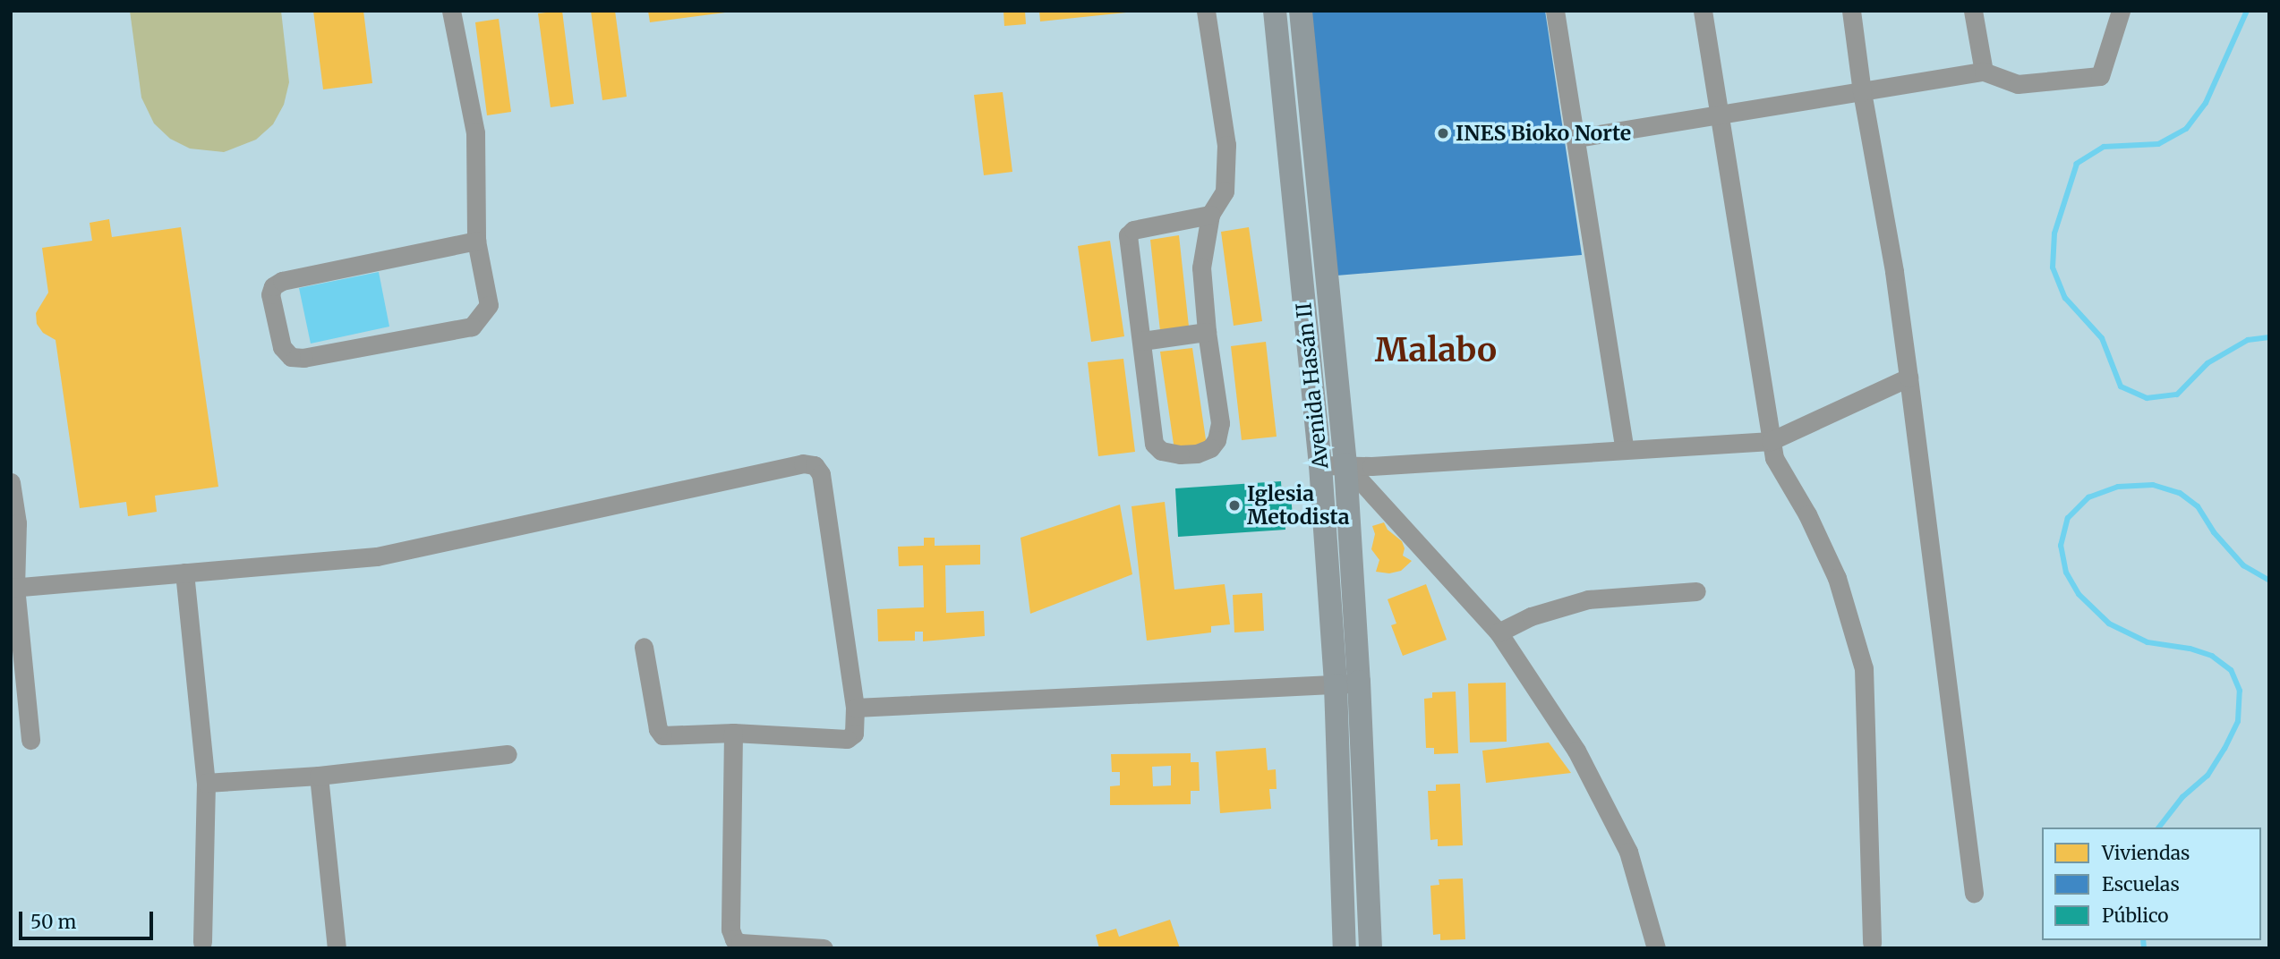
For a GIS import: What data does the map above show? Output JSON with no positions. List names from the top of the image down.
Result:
{
  "streets": {
    "main road": ["Avenida Hasán II"]
  },
  "districts": ["Malabo"],
  "places": ["INES Bioko Norte", "Iglesia Metodista"],
  "legend": ["Viviendas", "Escuelas", "Público"],
  "scale_bar": "50 m"
}
